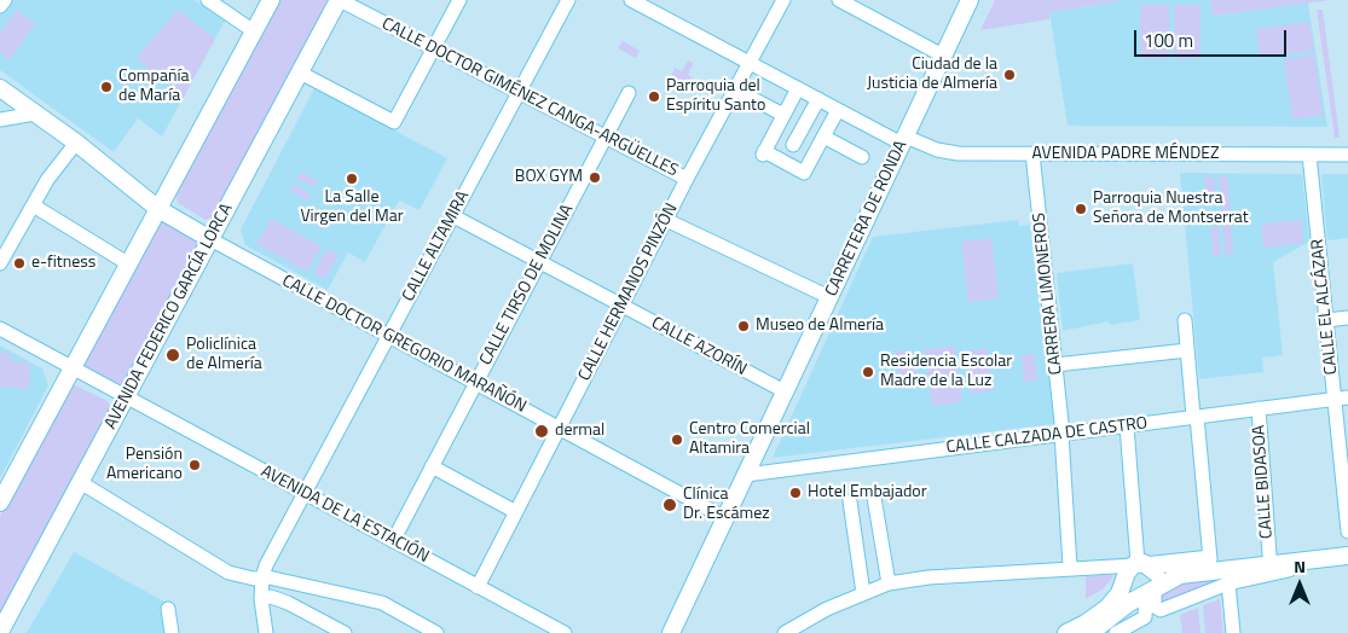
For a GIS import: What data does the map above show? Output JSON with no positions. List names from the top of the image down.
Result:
{
  "streets": {
    "main road": ["CARRETERA DE RONDA", "AVENIDA FEDERICO GARCÍA LORCA"],
    "street": [
      "CALLE DOCTOR GIMÉNEZ CANGA-ARGÜELLES",
      "AVENIDA PADRE MÉNDEZ",
      "CALLE ALTAMIRA",
      "CALLE TIRSO DE MOLINA",
      "CALLE HERMANOS PINZÓN",
      "CARRERA LIMONEROS",
      "CALLE EL ALCÁZAR",
      "CALLE DOCTOR GREGORIO MARAÑÓN",
      "CALLE AZORÍN",
      "CALLE CALZADA DE CASTRO",
      "CALLE BIDASOA",
      "AVENIDA DE LA ESTACIÓN"
    ]
  },
  "crossings": [
    ["CALLE DOCTOR GIMÉNEZ CANGA-ARGÜELLES", "CALLE ALTAMIRA"],
    ["CALLE DOCTOR GIMÉNEZ CANGA-ARGÜELLES", "CALLE TIRSO DE MOLINA"],
    ["CALLE DOCTOR GIMÉNEZ CANGA-ARGÜELLES", "CALLE HERMANOS PINZÓN"],
    ["CALLE DOCTOR GIMÉNEZ CANGA-ARGÜELLES", "AVENIDA FEDERICO GARCÍA LORCA"],
    ["AVENIDA PADRE MÉNDEZ", "CARRETERA DE RONDA"],
    ["AVENIDA PADRE MÉNDEZ", "CALLE HERMANOS PINZÓN"],
    ["AVENIDA PADRE MÉNDEZ", "CARRERA LIMONEROS"],
    ["AVENIDA PADRE MÉNDEZ", "CALLE EL ALCÁZAR"],
    ["CARRETERA DE RONDA", "CALLE DOCTOR GREGORIO MARAÑÓN"],
    ["CARRETERA DE RONDA", "CALLE AZORÍN"],
    ["CARRETERA DE RONDA", "CALLE CALZADA DE CASTRO"],
    ["CALLE ALTAMIRA", "CALLE DOCTOR GREGORIO MARAÑÓN"],
    ["CALLE ALTAMIRA", "CALLE AZORÍN"],
    ["CALLE ALTAMIRA", "AVENIDA DE LA ESTACIÓN"],
    ["CALLE TIRSO DE MOLINA", "CALLE DOCTOR GREGORIO MARAÑÓN"],
    ["CALLE TIRSO DE MOLINA", "CALLE AZORÍN"],
    ["CALLE TIRSO DE MOLINA", "AVENIDA DE LA ESTACIÓN"],
    ["CALLE HERMANOS PINZÓN", "CALLE DOCTOR GREGORIO MARAÑÓN"],
    ["CALLE HERMANOS PINZÓN", "CALLE AZORÍN"],
    ["CALLE HERMANOS PINZÓN", "AVENIDA DE LA ESTACIÓN"],
    ["CARRERA LIMONEROS", "CALLE CALZADA DE CASTRO"],
    ["CALLE EL ALCÁZAR", "CALLE CALZADA DE CASTRO"],
    ["AVENIDA FEDERICO GARCÍA LORCA", "CALLE DOCTOR GREGORIO MARAÑÓN"],
    ["AVENIDA FEDERICO GARCÍA LORCA", "AVENIDA DE LA ESTACIÓN"],
    ["CALLE CALZADA DE CASTRO", "CALLE BIDASOA"]
  ],
  "places": [
    "Ciudad de la Justicia de Almería",
    "Compañía de María",
    "Parroquia del Espíritu Santo",
    "BOX GYM",
    "La Salle Virgen del Mar",
    "Parroquia Nuestra Señora de Montserrat",
    "e-fitness",
    "Museo de Almería",
    "Policlínica de Almería",
    "Residencia Escolar Madre de la Luz",
    "dermal",
    "Centro Comercial Altamira",
    "Pensión Americano",
    "Hotel Embajador",
    "Clínica Dr. Escámez"
  ],
  "scale_bar": "100 m",
  "north": "top"
}
